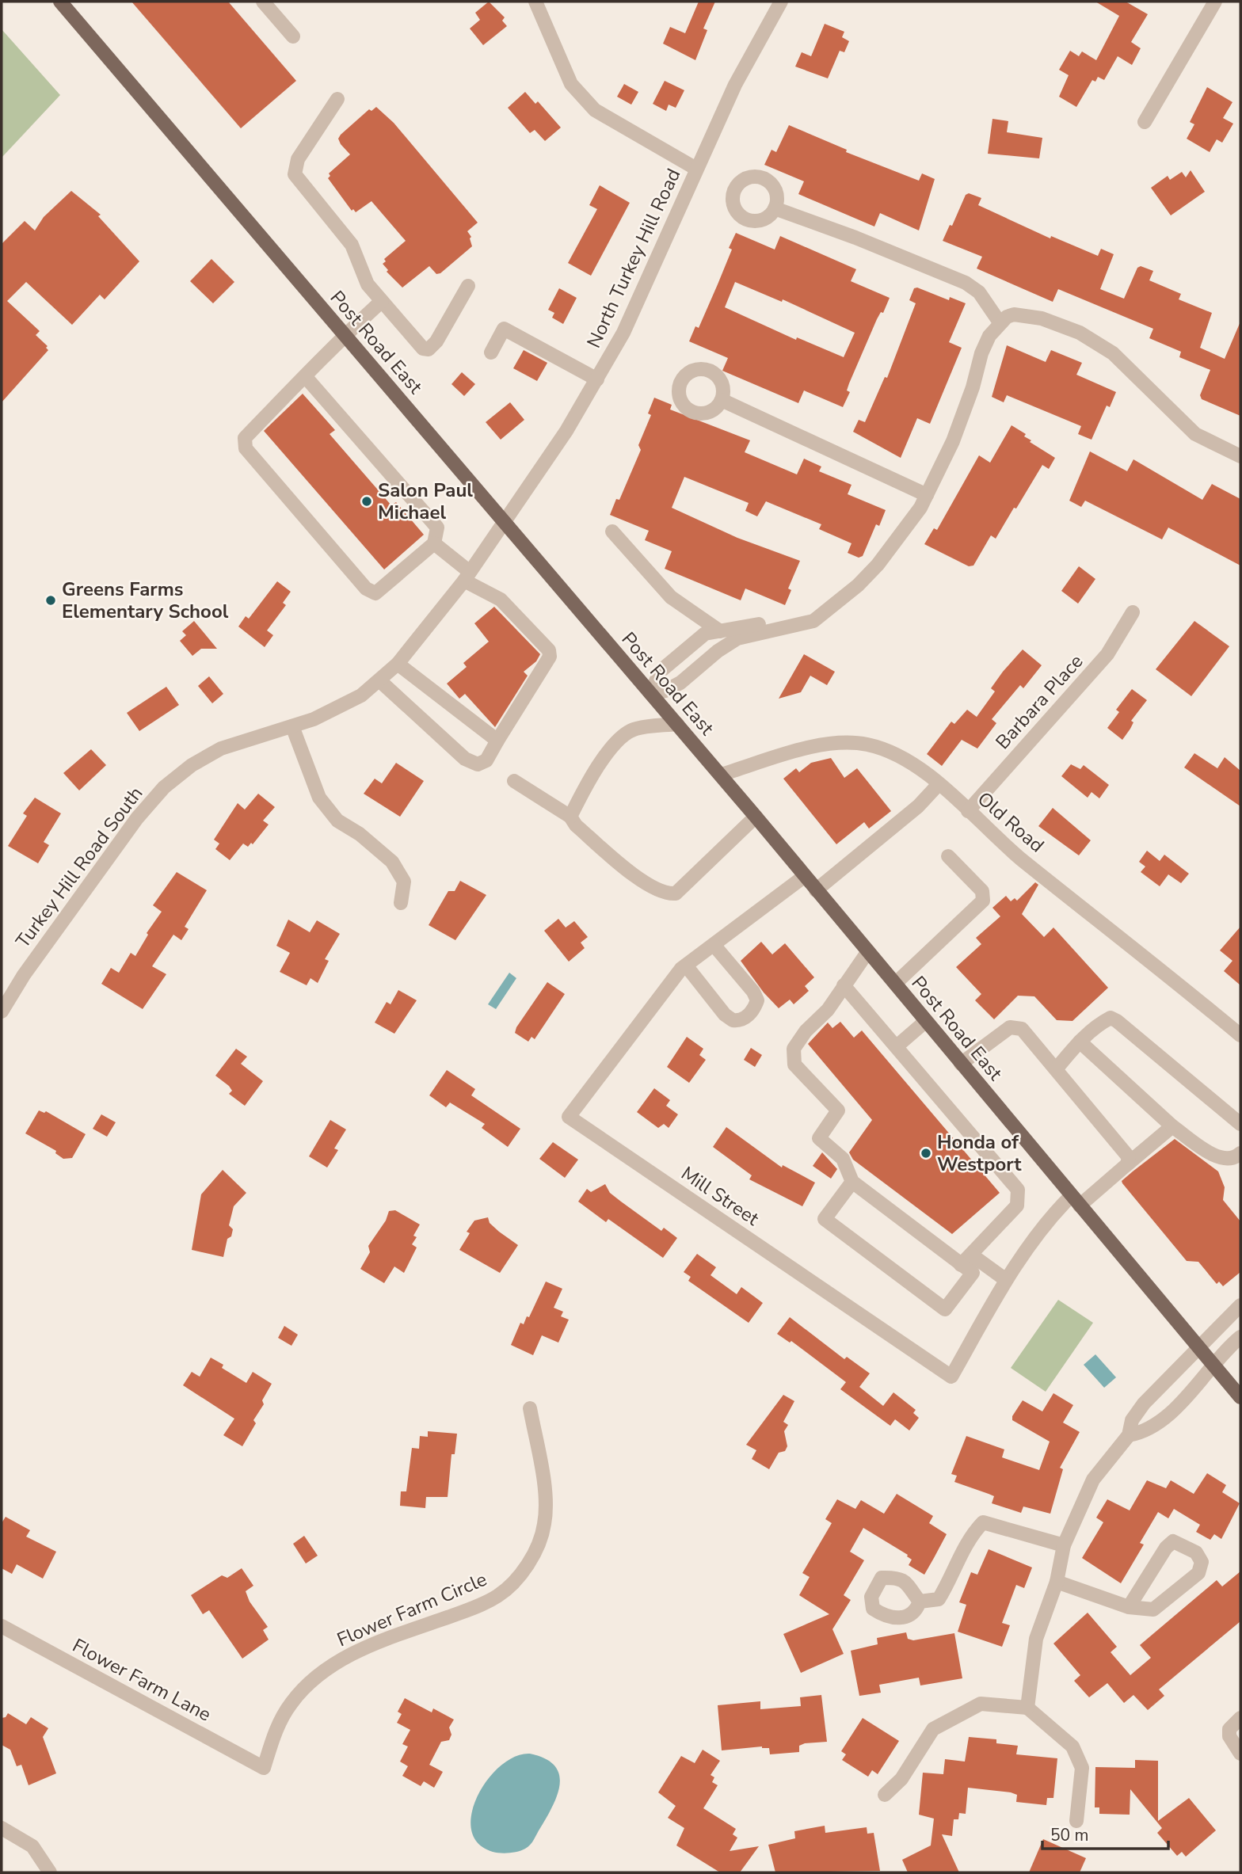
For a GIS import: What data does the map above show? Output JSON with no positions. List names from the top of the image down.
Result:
{
  "streets": {
    "main road": ["Post Road East"],
    "street": [
      "North Turkey Hill Road",
      "Barbara Place",
      "Old Road",
      "Turkey Hill Road South",
      "Mill Street",
      "Flower Farm Circle",
      "Flower Farm Lane"
    ]
  },
  "crossings": [
    ["North Turkey Hill Road", "Post Road East"],
    ["North Turkey Hill Road", "Turkey Hill Road South"],
    ["Post Road East", "Old Road"],
    ["Post Road East", "Turkey Hill Road South"],
    ["Post Road East", "Mill Street"],
    ["Barbara Place", "Old Road"],
    ["Flower Farm Circle", "Flower Farm Lane"]
  ],
  "places": ["Salon Paul Michael", "Greens Farms Elementary School", "Honda of Westport"],
  "scale_bar": "50 m"
}
